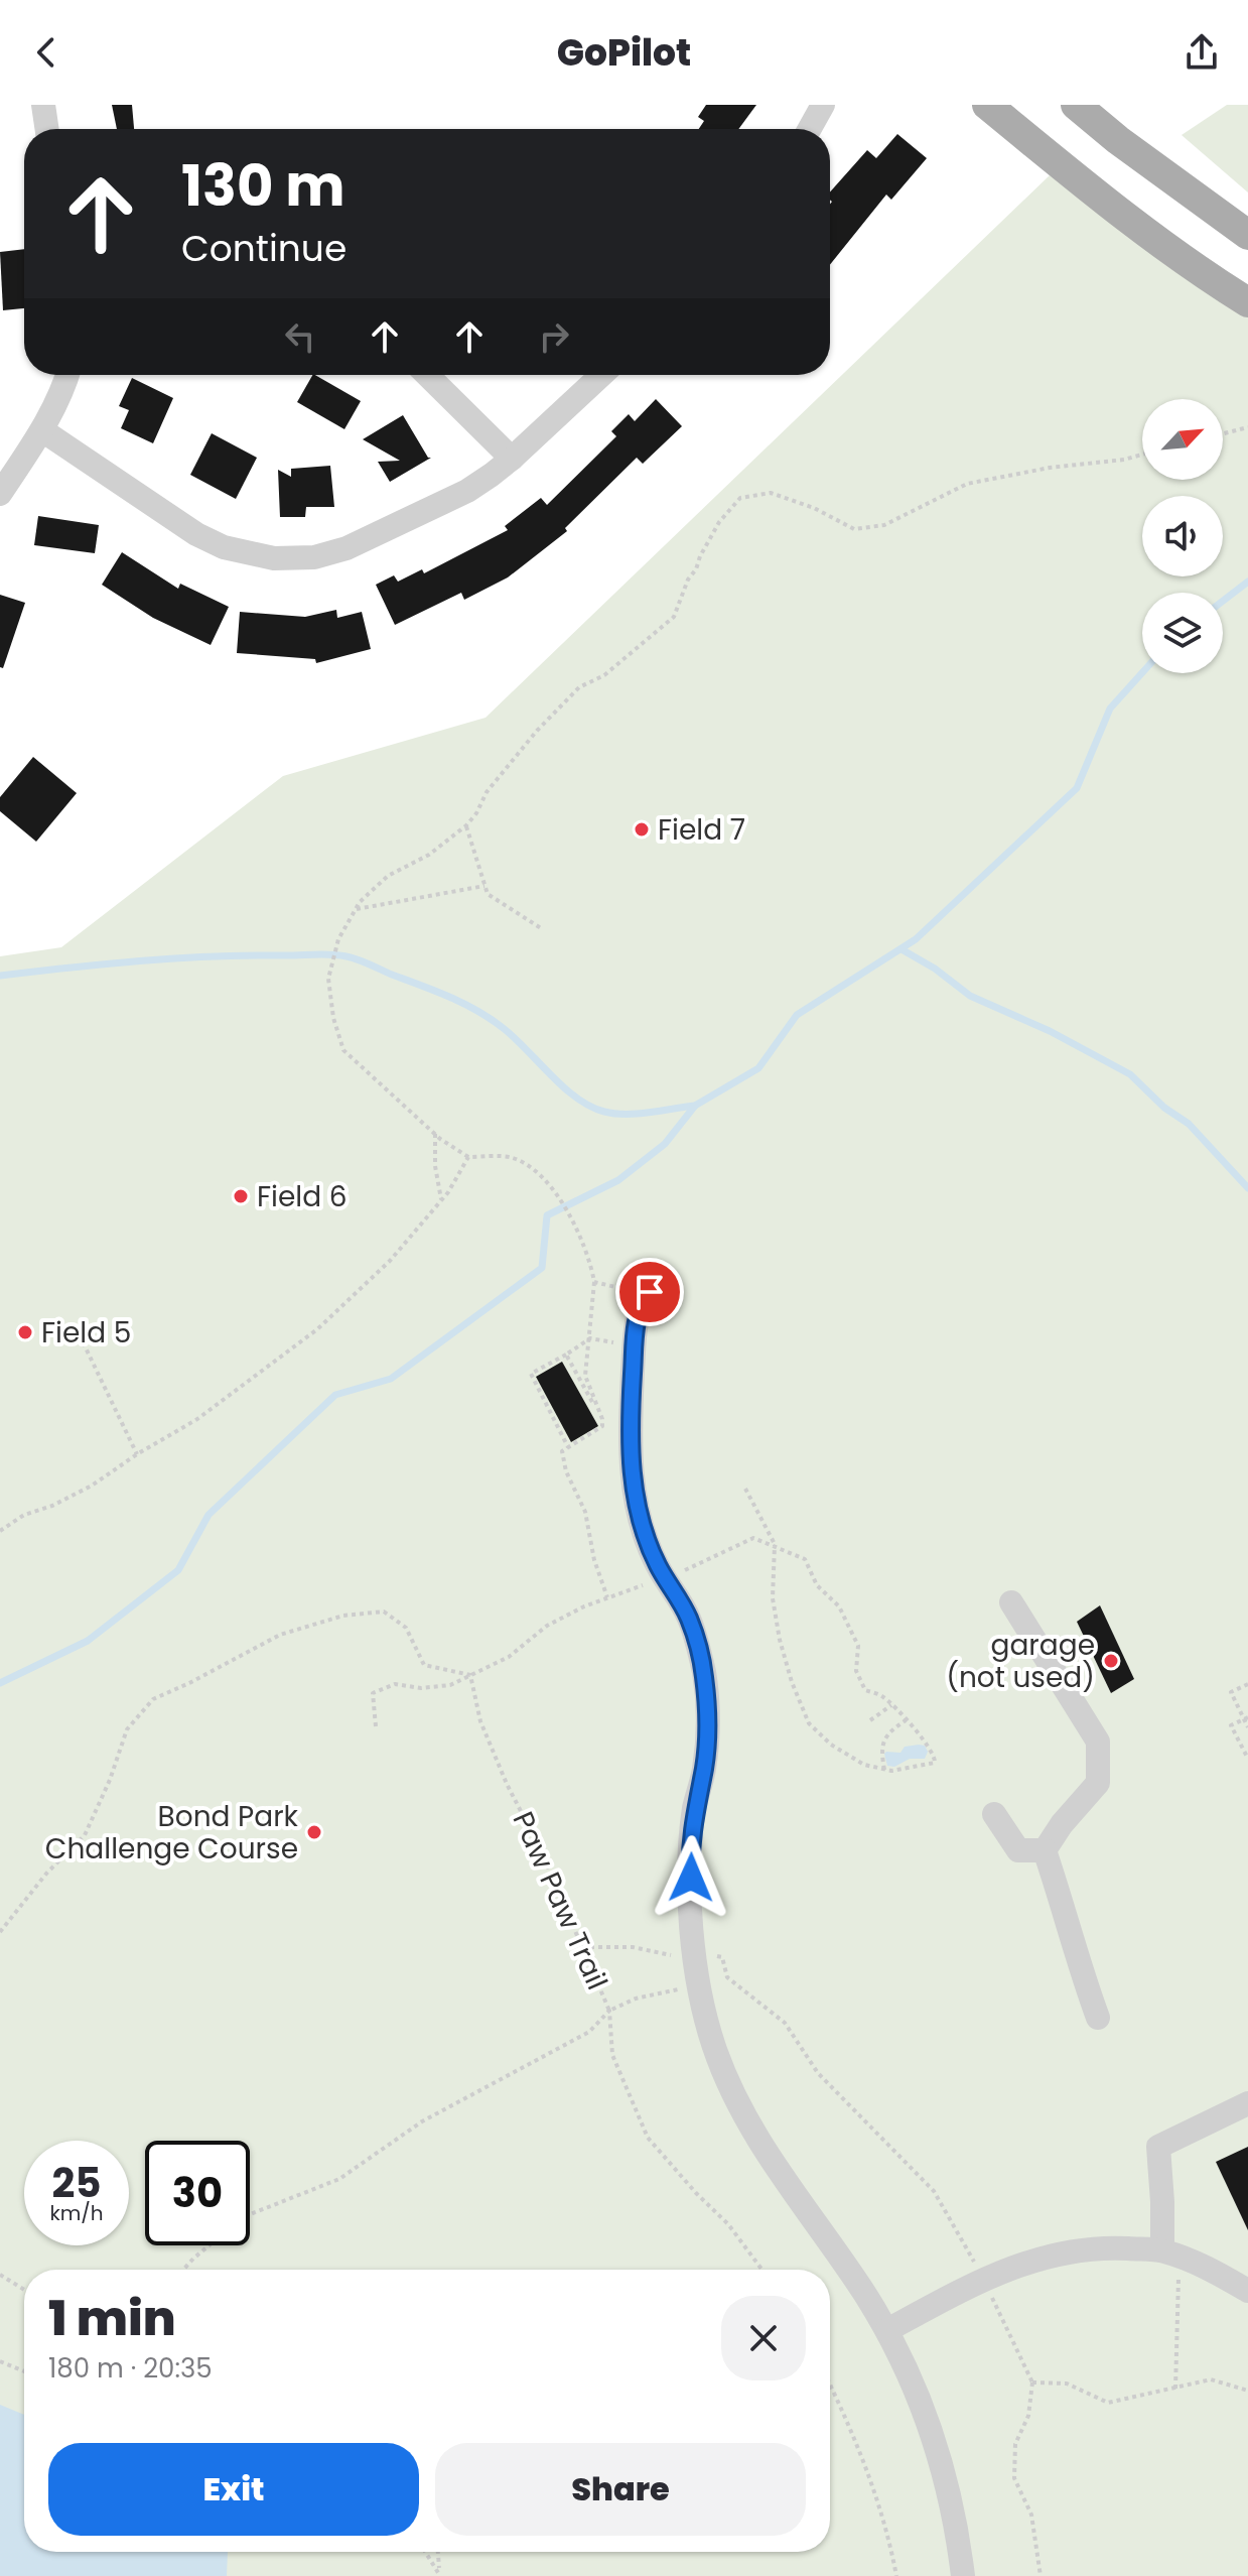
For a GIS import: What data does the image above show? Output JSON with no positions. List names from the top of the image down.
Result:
{
  "streets": {
    "path": ["Paw Paw Trail"]
  },
  "places": [
    "Field 7",
    "Field 6",
    "Field 5",
    "garage (not used)",
    "Bond Park Challenge Course"
  ],
  "north": "top right",
  "page": {
    "header": "GoPilot",
    "turn": ["130 m", "Continue"],
    "speed": "25 km/h",
    "limit": "30",
    "heading": ["1 min", "180 m · 20:35"],
    "buttons": ["Exit", "Share"]
  }
}
